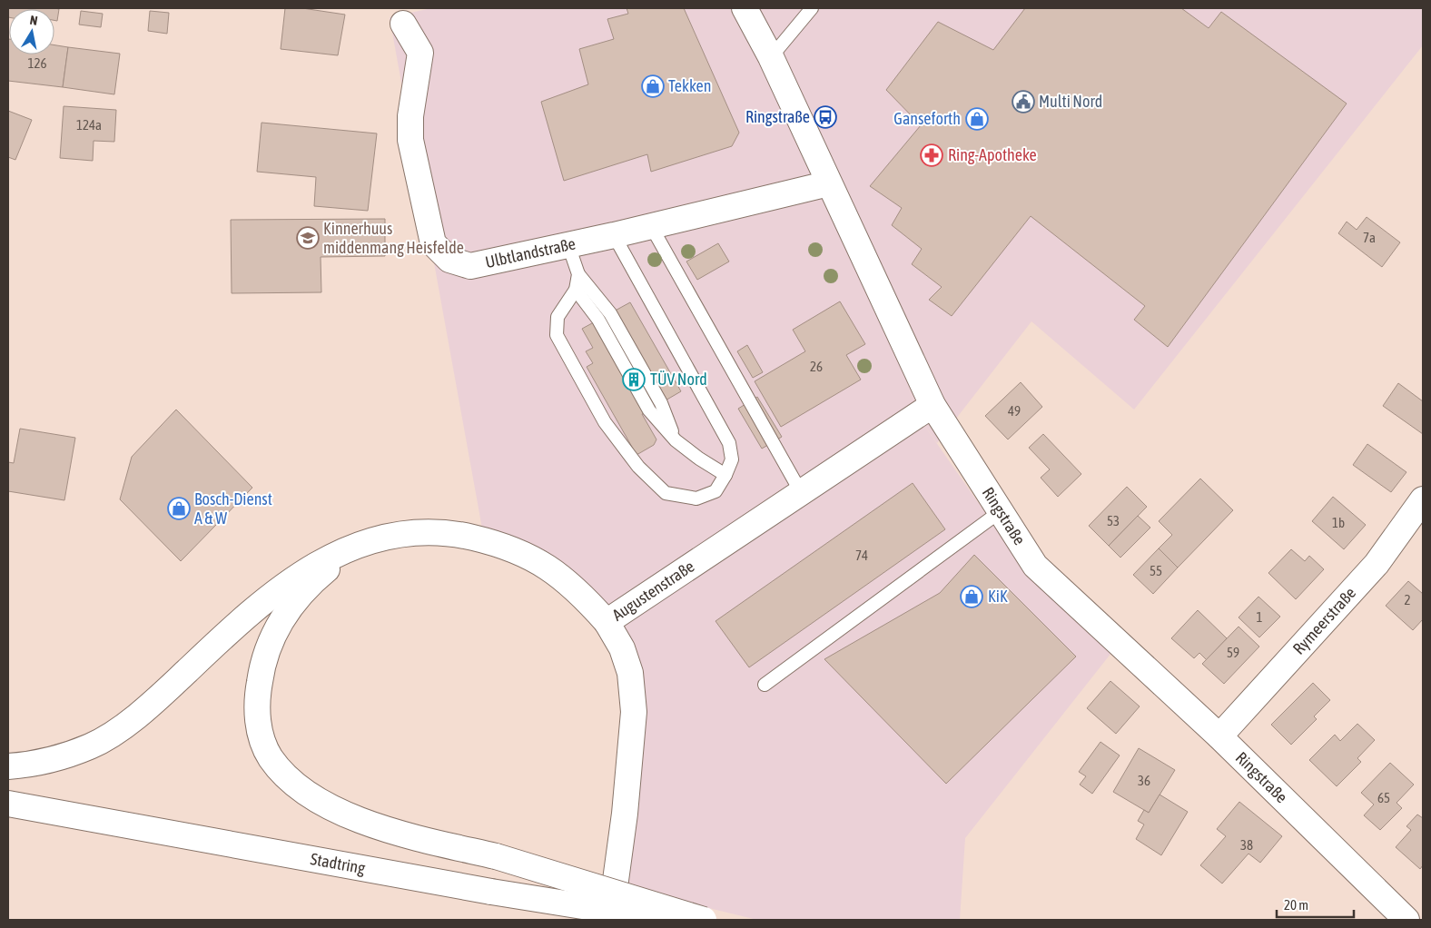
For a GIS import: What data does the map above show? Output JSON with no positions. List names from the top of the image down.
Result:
{
  "streets": {
    "main road": [
      "Ulbtlandstraße",
      "Ringstraße",
      "Augustenstraße",
      "Rymeerstraße",
      "Stadtring"
    ]
  },
  "crossings": [
    ["Ulbtlandstraße", "Ringstraße"],
    ["Ringstraße", "Augustenstraße"],
    ["Ringstraße", "Rymeerstraße"]
  ],
  "places": {
    "shop": [
      "Tekken",
      "Ganseforth",
      "Bosch-Dienst A & W",
      "KiK"
    ],
    "public building": ["Multi Nord"],
    "bus stop": ["Ringstraße"],
    "pharmacy": ["Ring-Apotheke"],
    "school or university": ["Kinnerhuus middenmang Heisfelde"],
    "building": ["TÜV Nord"]
  },
  "house_numbers": [
    "126",
    "124a",
    "7a",
    "26",
    "49",
    "53",
    "1b",
    "74",
    "55",
    "2",
    "1",
    "59",
    "36",
    "65",
    "38"
  ],
  "scale_bar": "20 m",
  "north": "top"
}
